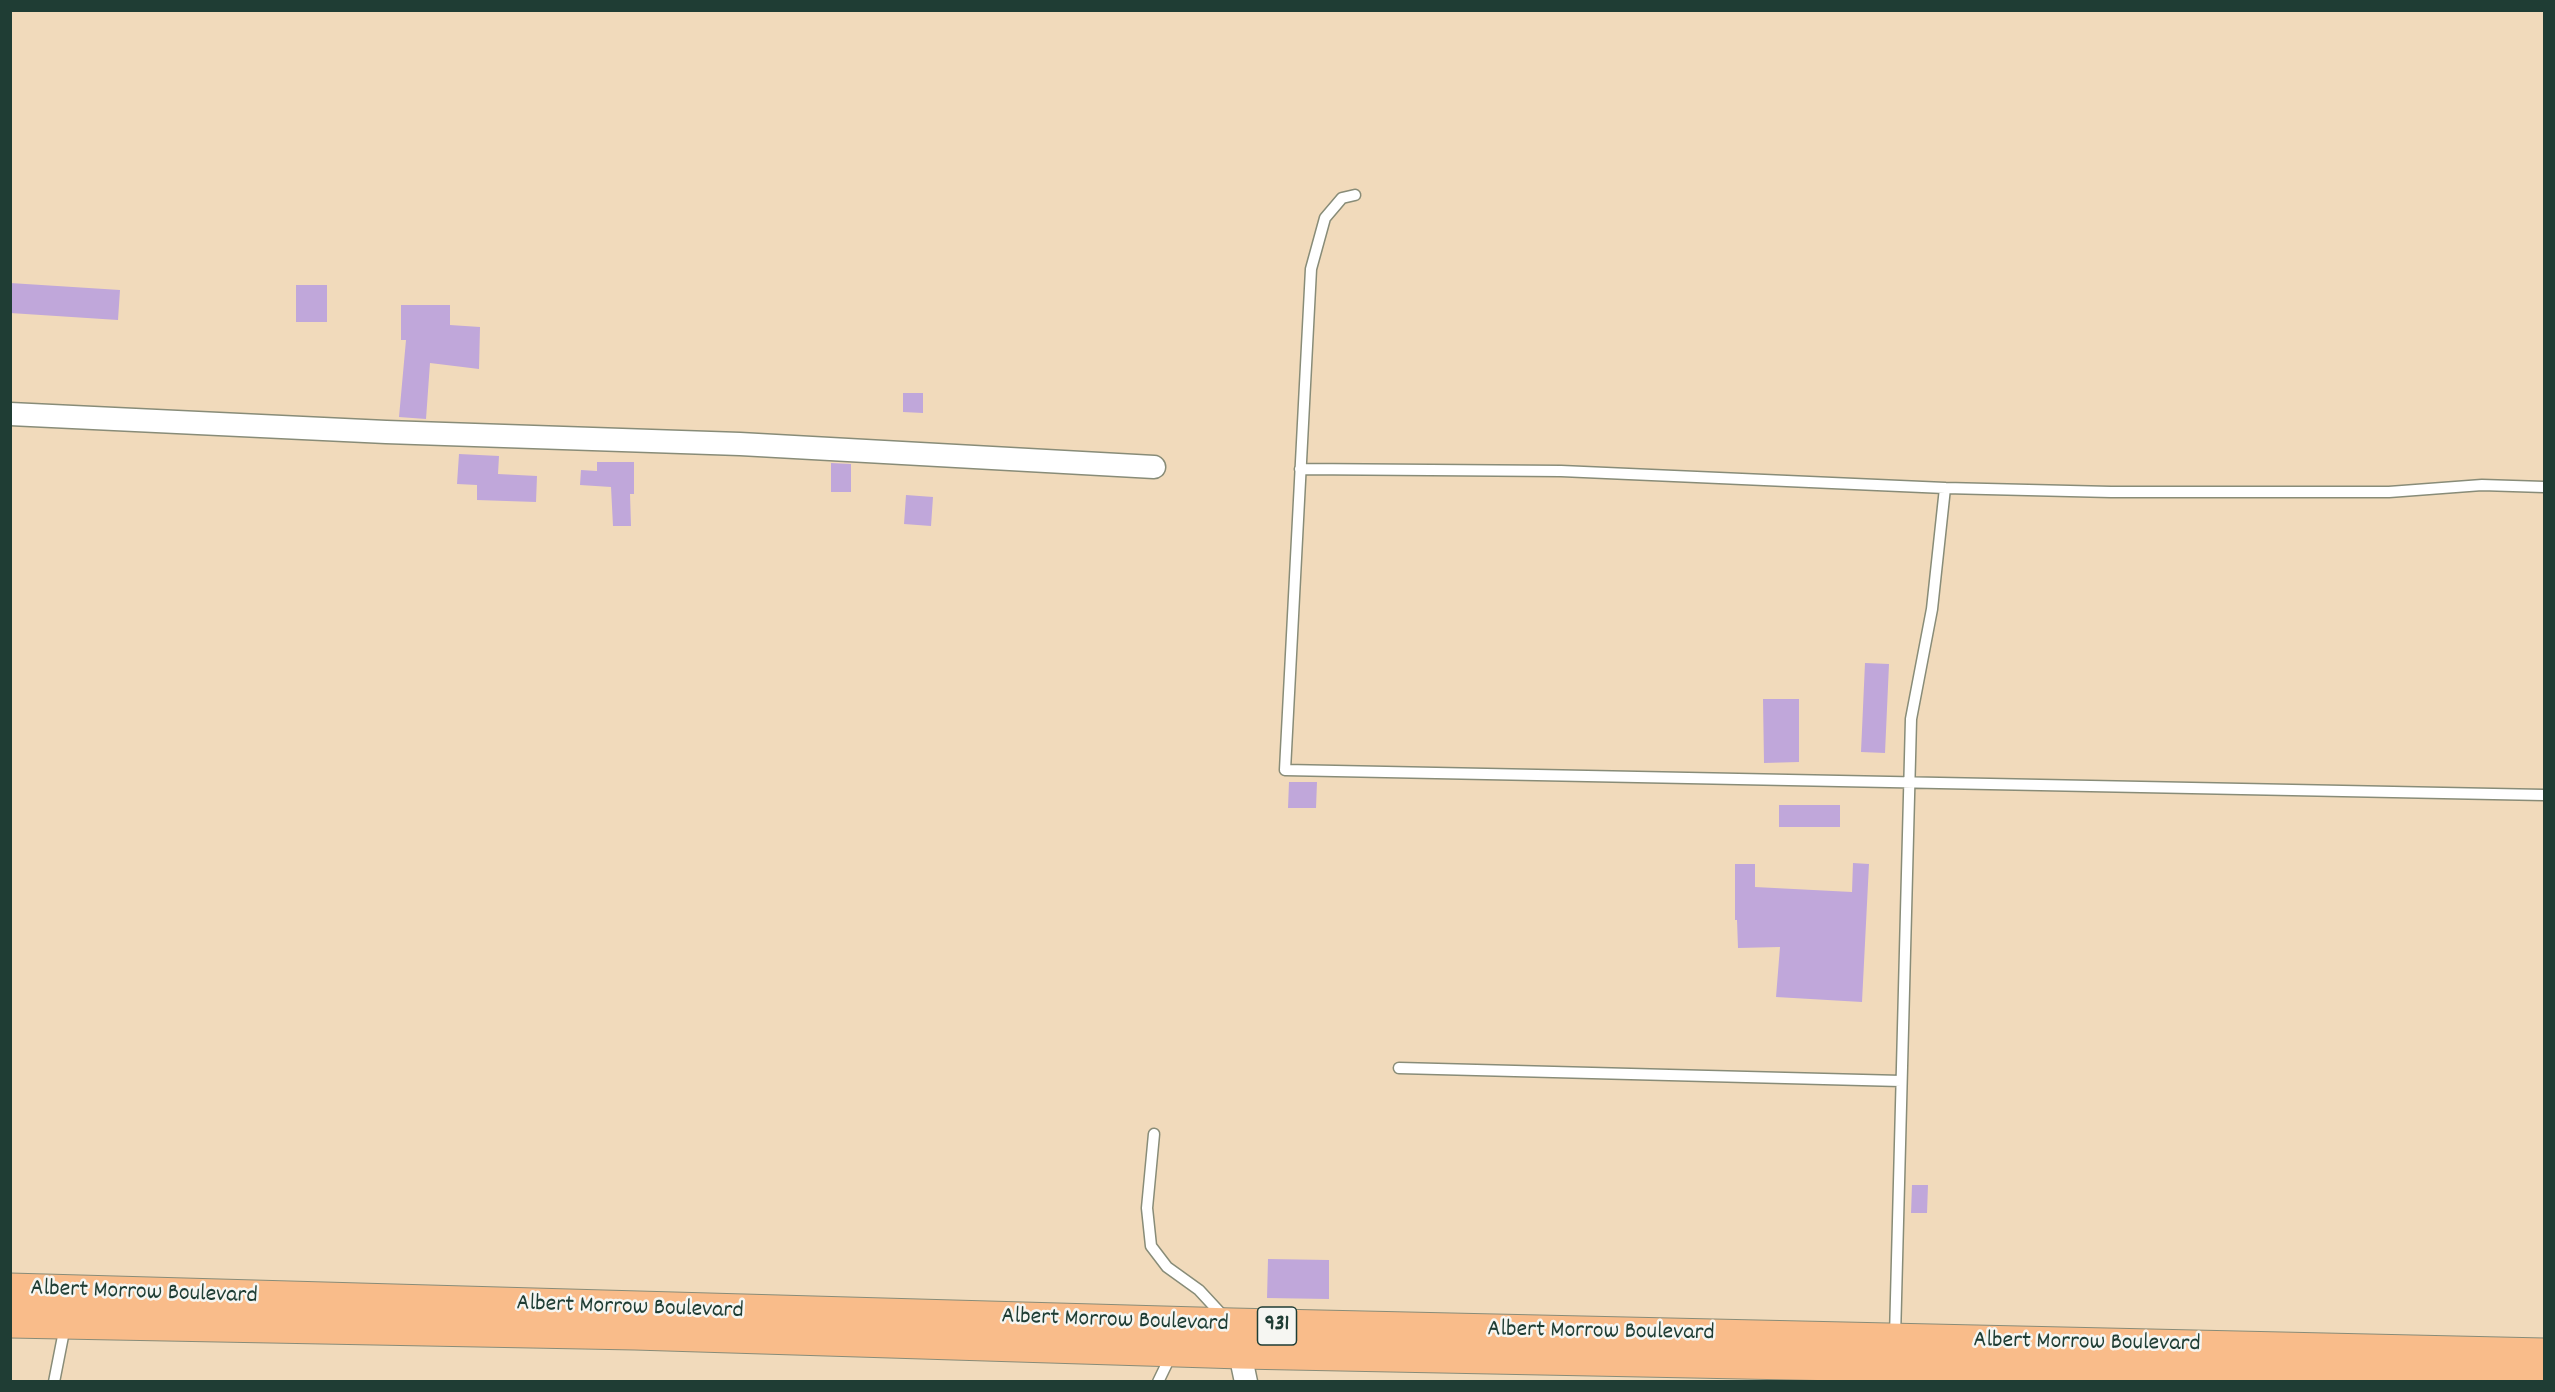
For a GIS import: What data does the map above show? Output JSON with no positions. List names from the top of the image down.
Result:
{
  "streets": {
    "highway": ["Albert Morrow Boulevard", "931"]
  }
}
